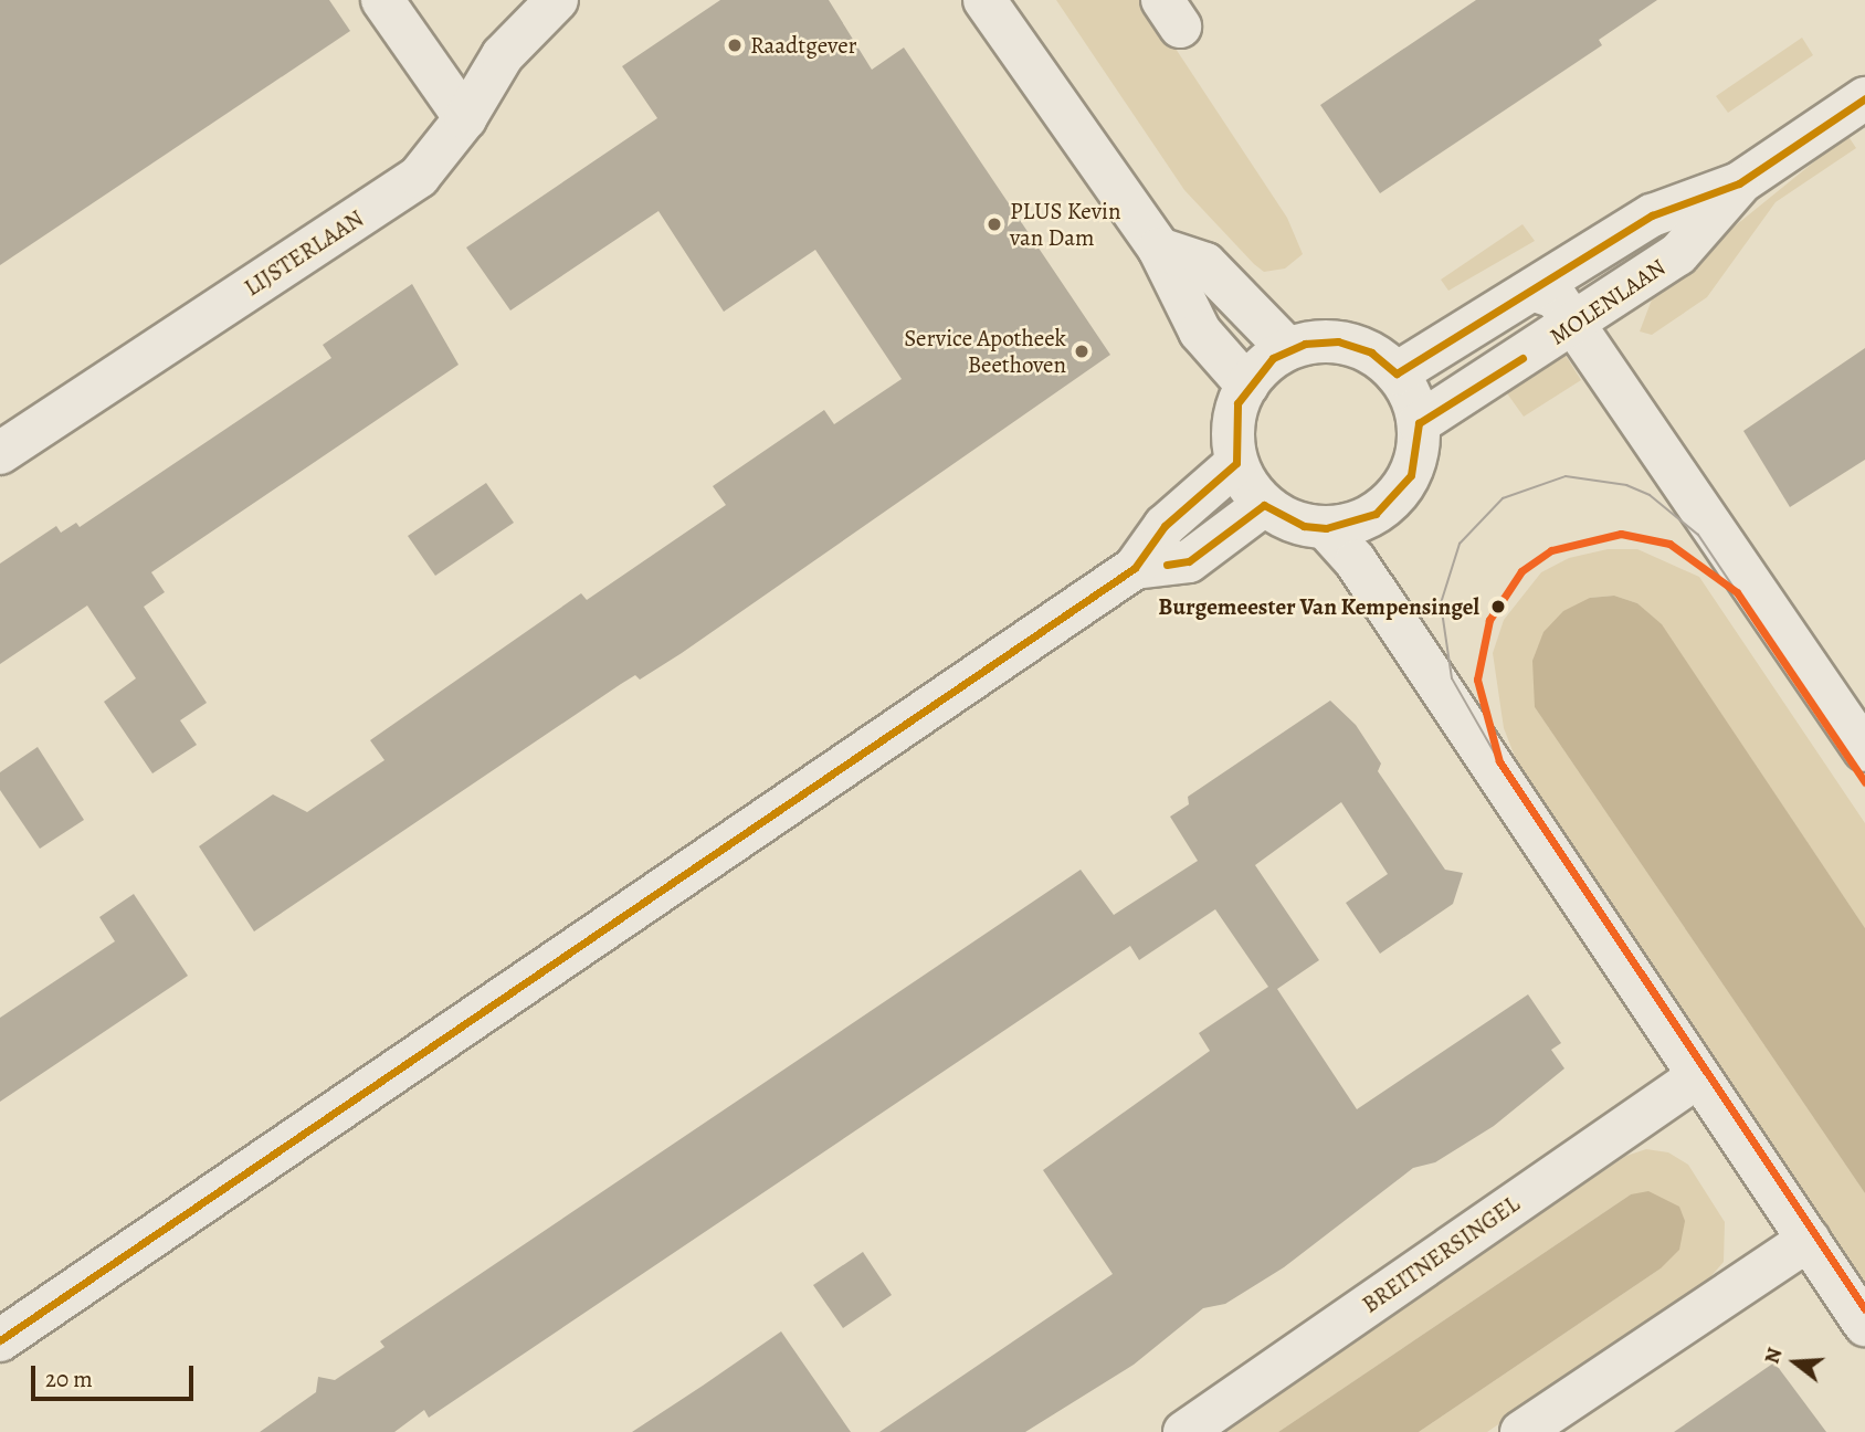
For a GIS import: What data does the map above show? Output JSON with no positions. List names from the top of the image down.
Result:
{
  "streets": {
    "street": ["LIJSTERLAAN", "MOLENLAAN", "BREITNERSINGEL"]
  },
  "places": [
    "Raadtgever",
    "PLUS Kevin van Dam",
    "Service Apotheek Beethoven",
    "Burgemeester Van Kempensingel"
  ],
  "scale_bar": "20 m",
  "north": "left"
}
